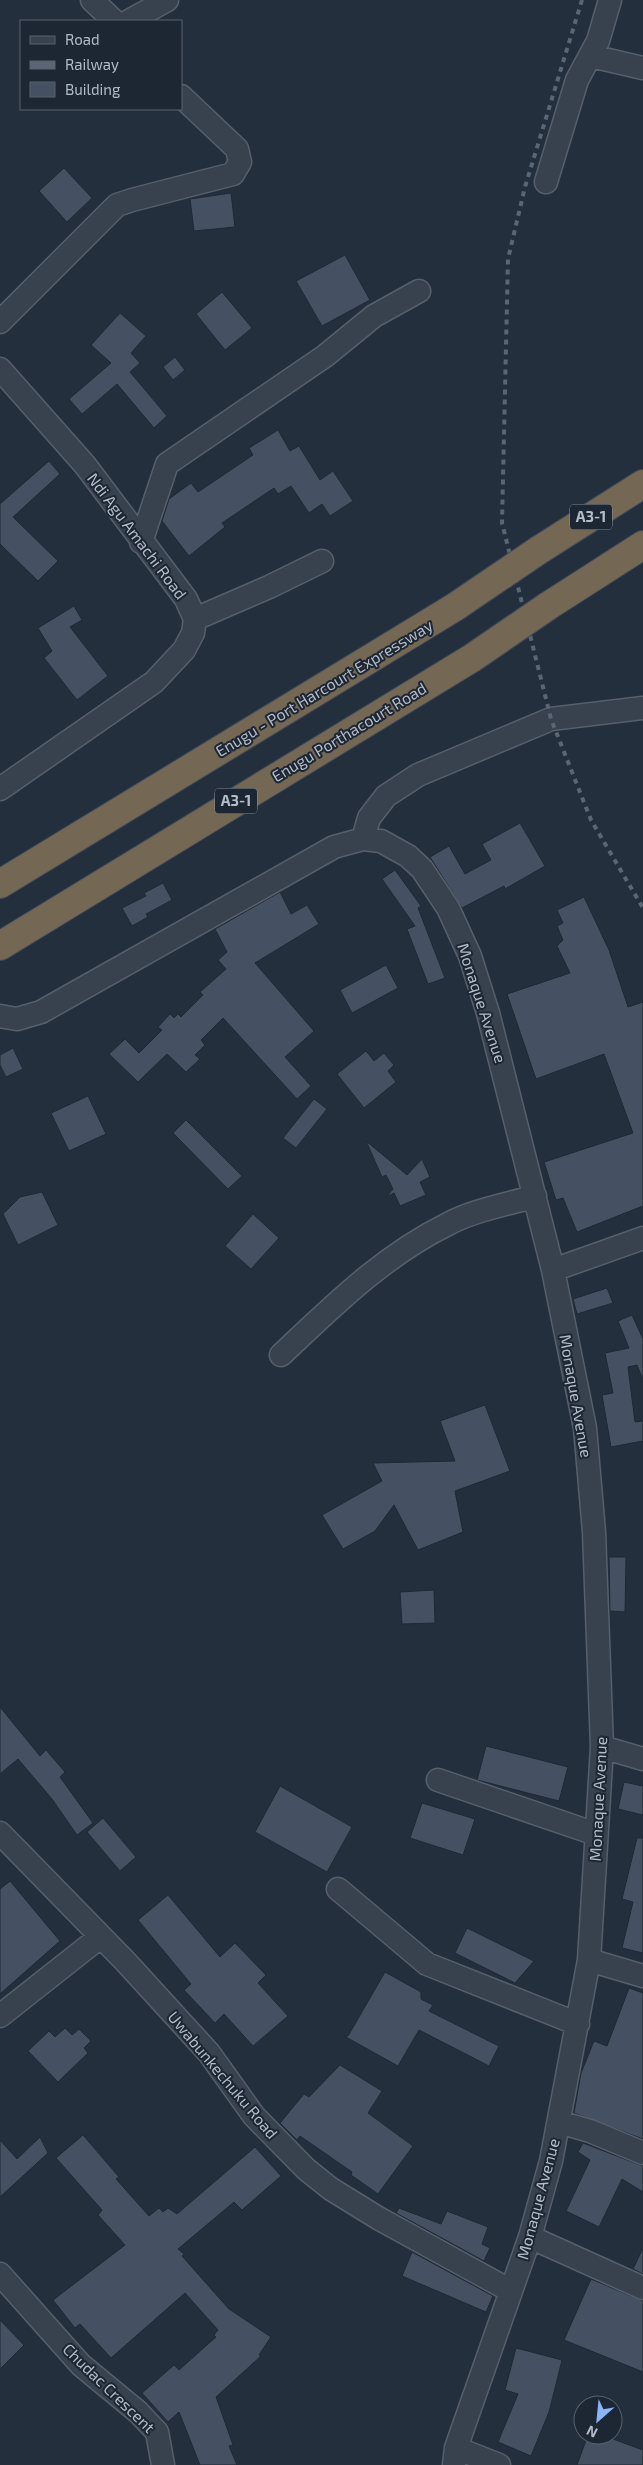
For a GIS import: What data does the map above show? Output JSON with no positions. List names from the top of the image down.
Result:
{
  "streets": {
    "highway": ["A3-1", "Enugu - Port Harcourt Expressway", "Enugu Porthacourt Road"],
    "street": [
      "Ndi Agu Amachi Road",
      "Monaque Avenue",
      "Uwabunkechuku Road",
      "Chudac Crescent"
    ]
  },
  "crossings": [
    ["Monaque Avenue", "Uwabunkechuku Road"]
  ],
  "legend": ["Road", "Railway", "Building"],
  "north": "bottom left"
}
